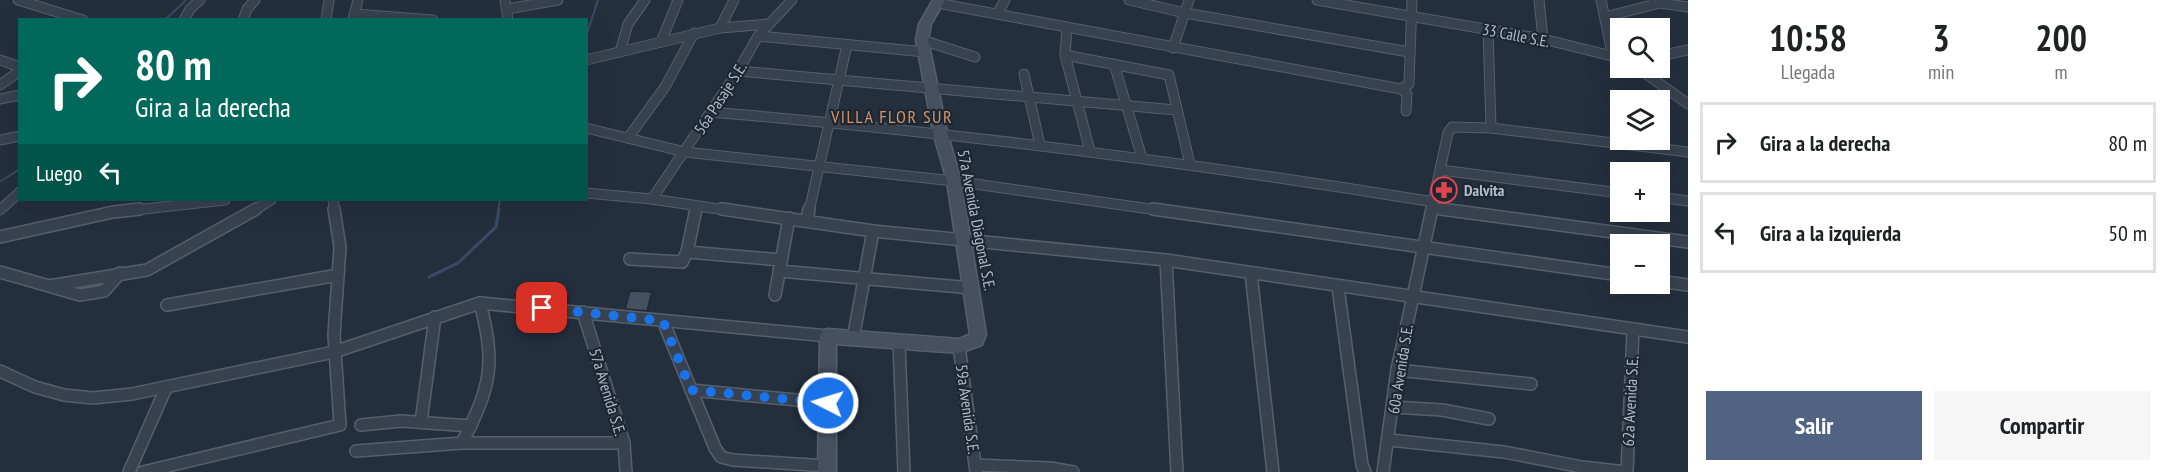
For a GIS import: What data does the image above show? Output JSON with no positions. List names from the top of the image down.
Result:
{
  "streets": {
    "street": [
      "33 Calle S.E.",
      "56a Pasaje S.E.",
      "57a Avenida Diagonal S.E.",
      "60a Avenida S.E.",
      "57a Avenida S.E.",
      "62a Avenida S.E.",
      "59a Avenida S.E."
    ]
  },
  "crossings": [
    ["57a Avenida Diagonal S.E.", "59a Avenida S.E."]
  ],
  "districts": ["VILLA FLOR SUR"],
  "places": {
    "pharmacy": ["Dalvita"]
  },
  "page": {
    "eta": [
      "10:58",
      "Llegada",
      "3",
      "min",
      "200",
      "m"
    ],
    "map_buttons": ["+", "−"],
    "turn": ["80 m", "Gira a la derecha"],
    "list": [
      {
        "name": "Gira a la derecha",
        "value": "80 m"
      },
      {
        "name": "Gira a la izquierda",
        "value": "50 m"
      }
    ],
    "then": "Luego",
    "buttons": ["Salir", "Compartir"]
  }
}
